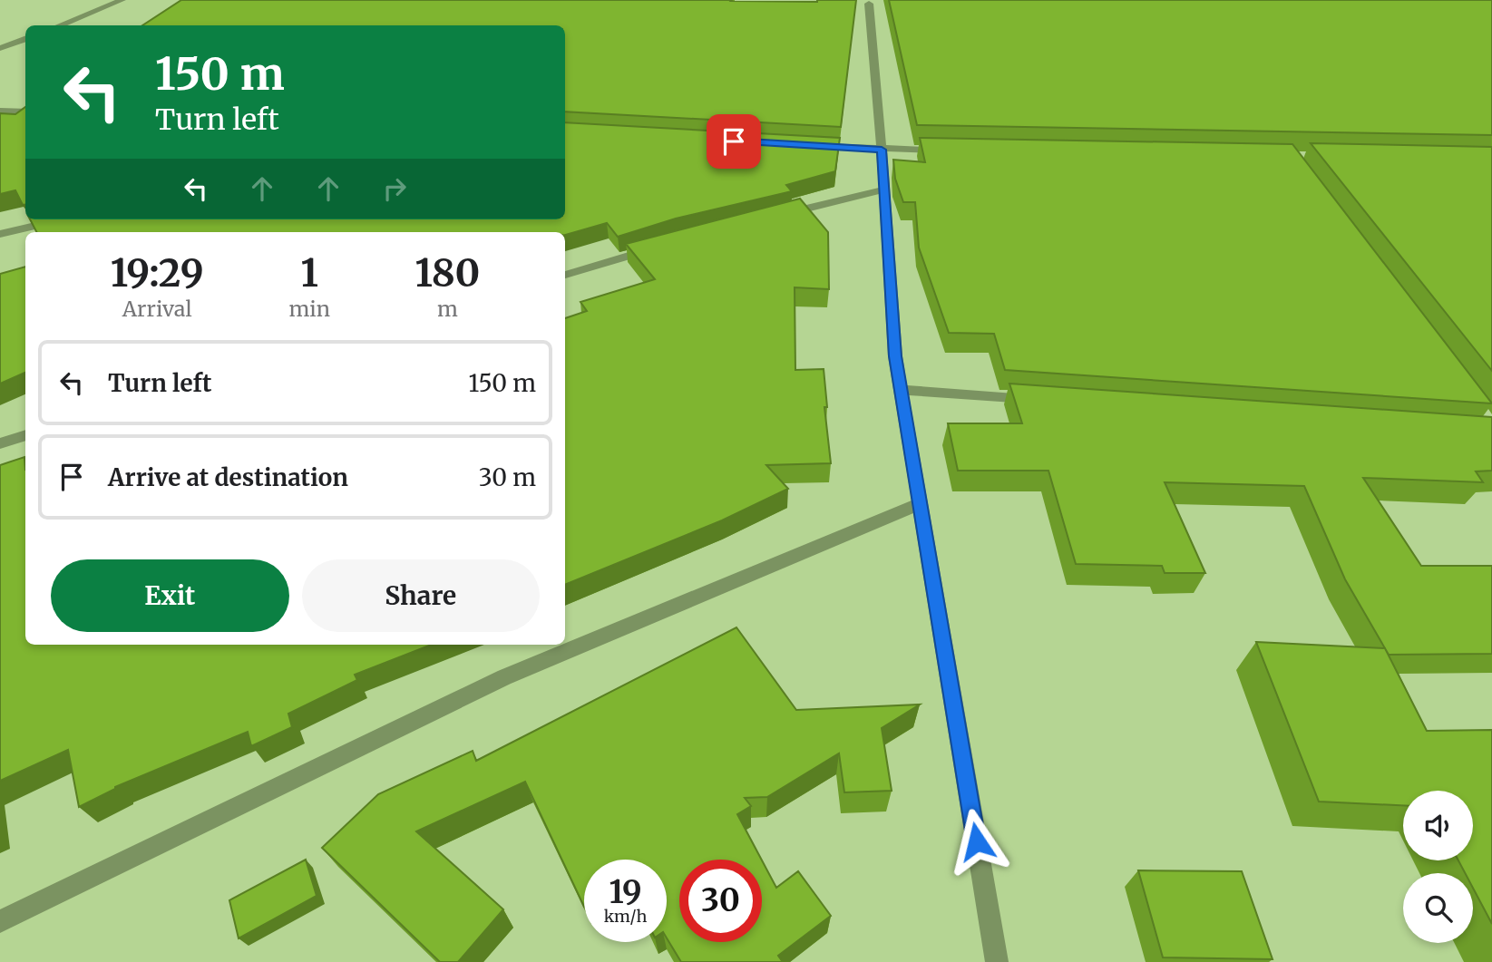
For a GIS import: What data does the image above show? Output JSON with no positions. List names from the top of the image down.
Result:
{
  "page": {
    "turn": ["150 m", "Turn left"],
    "eta": [
      "19:29",
      "Arrival",
      "1",
      "min",
      "180",
      "m"
    ],
    "list": [
      {
        "name": "Turn left",
        "value": "150 m"
      },
      {
        "name": "Arrive at destination",
        "value": "30 m"
      }
    ],
    "buttons": ["Exit", "Share"],
    "speed": "19 km/h",
    "limit": "30"
  }
}
